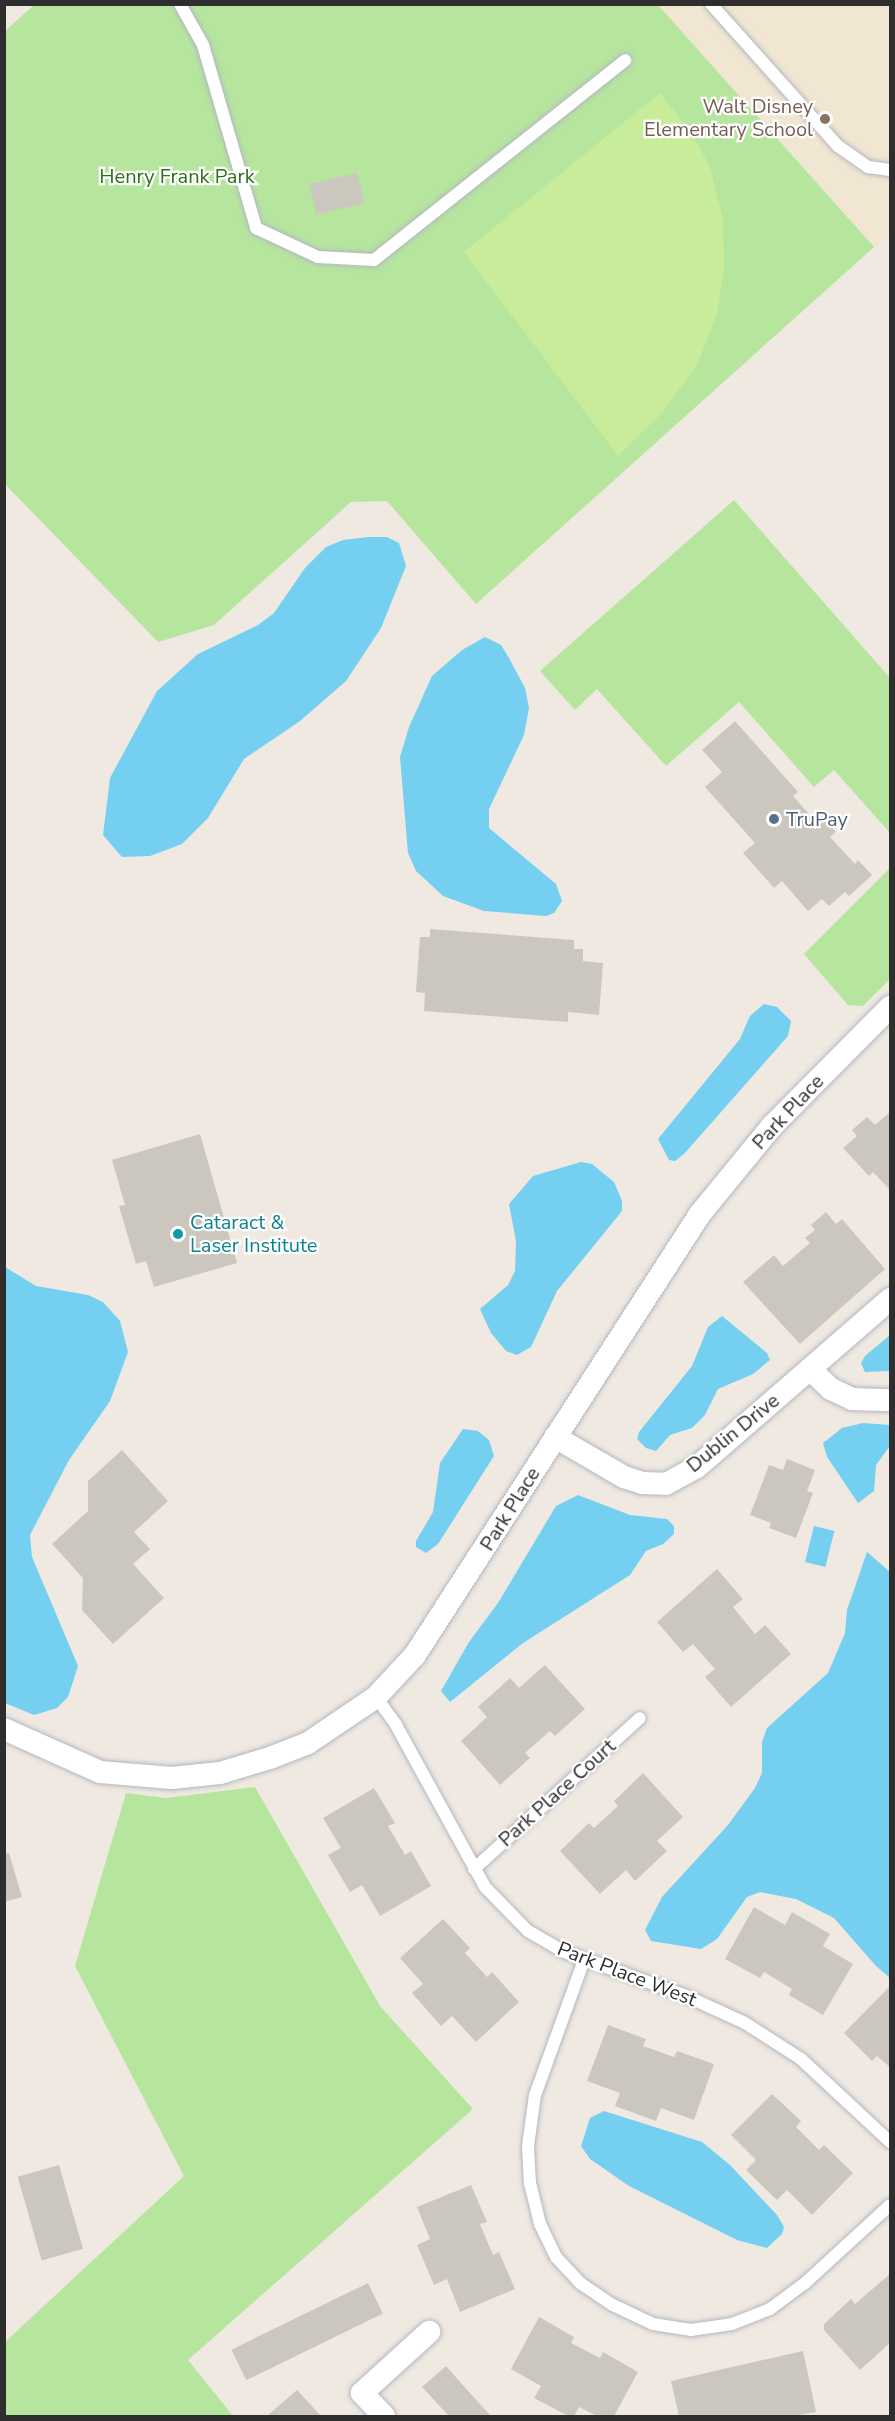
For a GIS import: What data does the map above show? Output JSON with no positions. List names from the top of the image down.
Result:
{
  "streets": {
    "street": ["Park Place", "Dublin Drive"],
    "lane": ["Park Place Court", "Park Place West"]
  },
  "crossings": [
    ["Park Place", "Dublin Drive"],
    ["Park Place", "Park Place West"],
    ["Park Place Court", "Park Place West"]
  ],
  "parks": ["Henry Frank Park"],
  "places": ["Walt Disney Elementary School", "TruPay", "Cataract & Laser Institute"]
}
